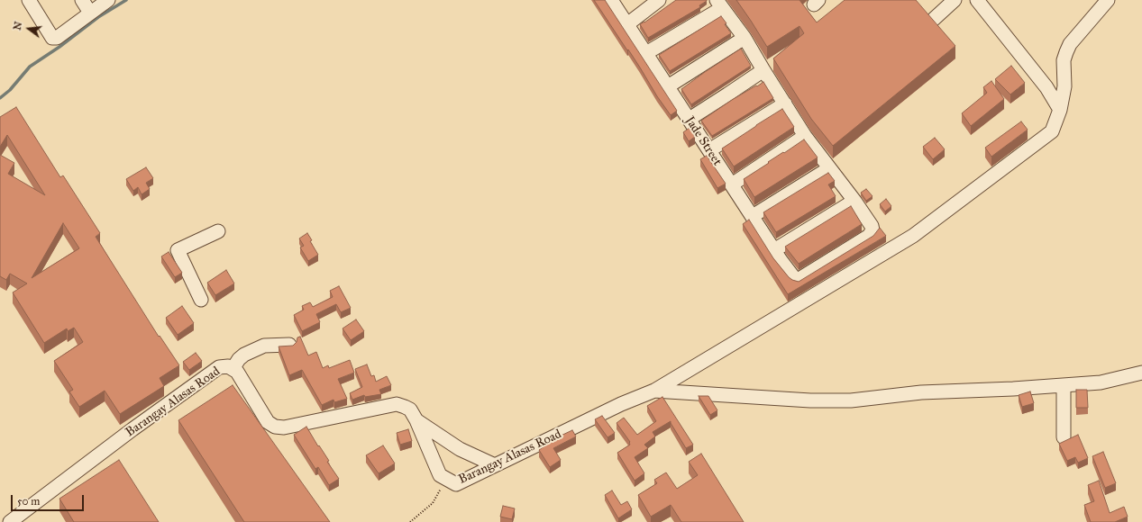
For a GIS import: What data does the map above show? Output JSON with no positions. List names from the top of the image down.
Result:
{
  "streets": {
    "street": ["Jade Street", "Barangay Alasas Road"]
  },
  "scale_bar": "50 m",
  "north": "left"
}
